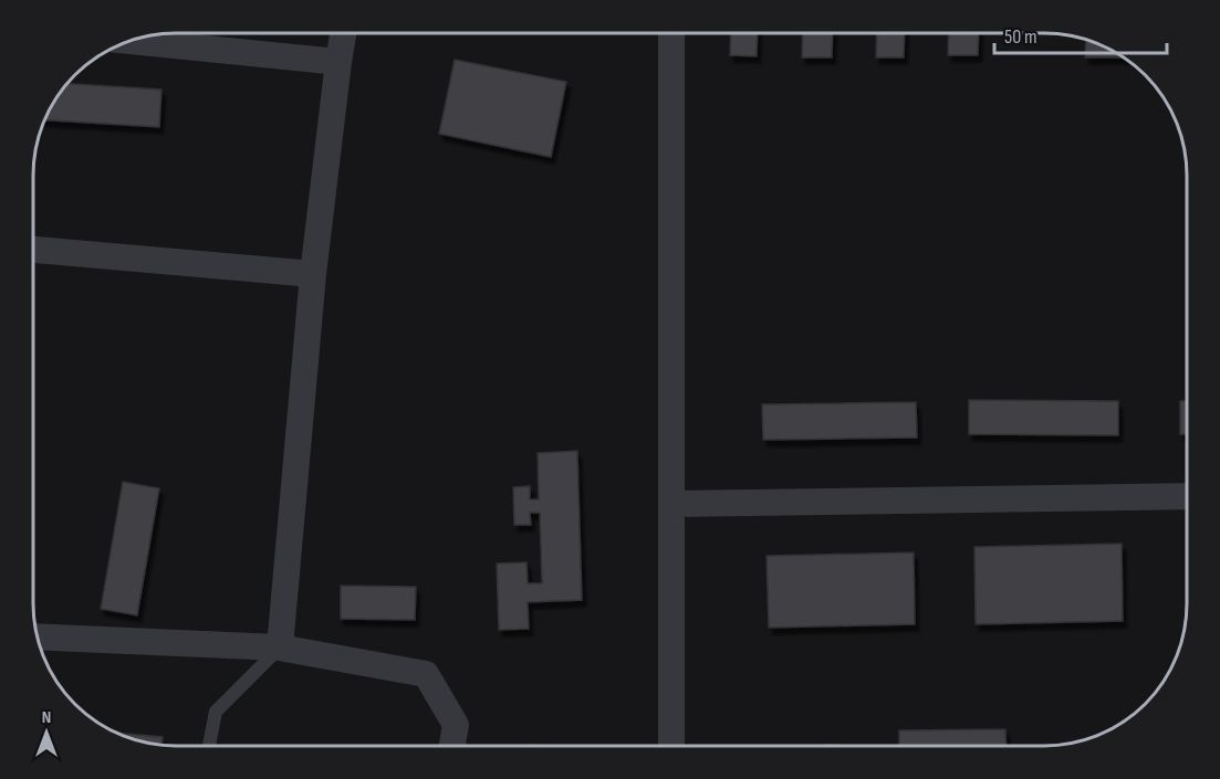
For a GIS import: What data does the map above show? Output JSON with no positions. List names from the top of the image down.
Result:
{
  "scale_bar": "50 m",
  "north": "top"
}
